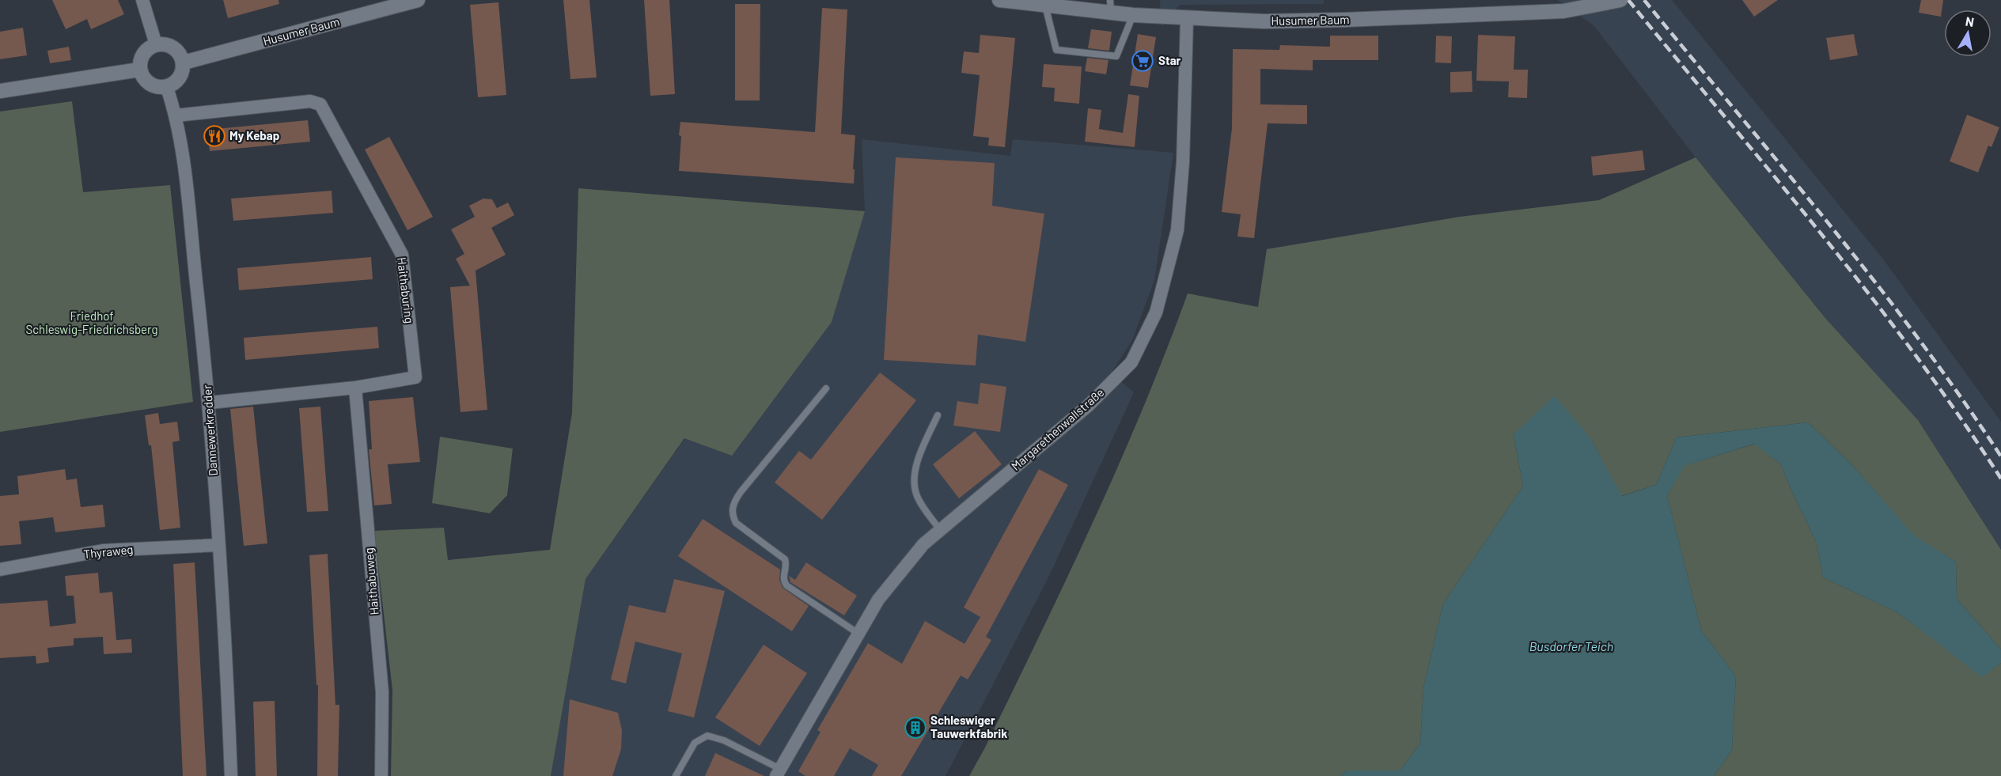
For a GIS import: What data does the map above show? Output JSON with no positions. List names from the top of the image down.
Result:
{
  "streets": {
    "street": [
      "Husumer Baum",
      "Haithaburing",
      "Margarethenwallstraße",
      "Dannewerkredder",
      "Thyraweg",
      "Haithabuweg"
    ]
  },
  "crossings": [
    ["Husumer Baum", "Margarethenwallstraße"],
    ["Husumer Baum", "Dannewerkredder"],
    ["Haithaburing", "Dannewerkredder"],
    ["Haithaburing", "Haithabuweg"],
    ["Dannewerkredder", "Thyraweg"]
  ],
  "water": ["Busdorfer Teich"],
  "parks": ["Friedhof Schleswig-Friedrichsberg"],
  "places": {
    "supermarket": ["Star"],
    "restaurant": ["My Kebap"],
    "building": ["Schleswiger Tauwerkfabrik"]
  },
  "north": "top"
}
